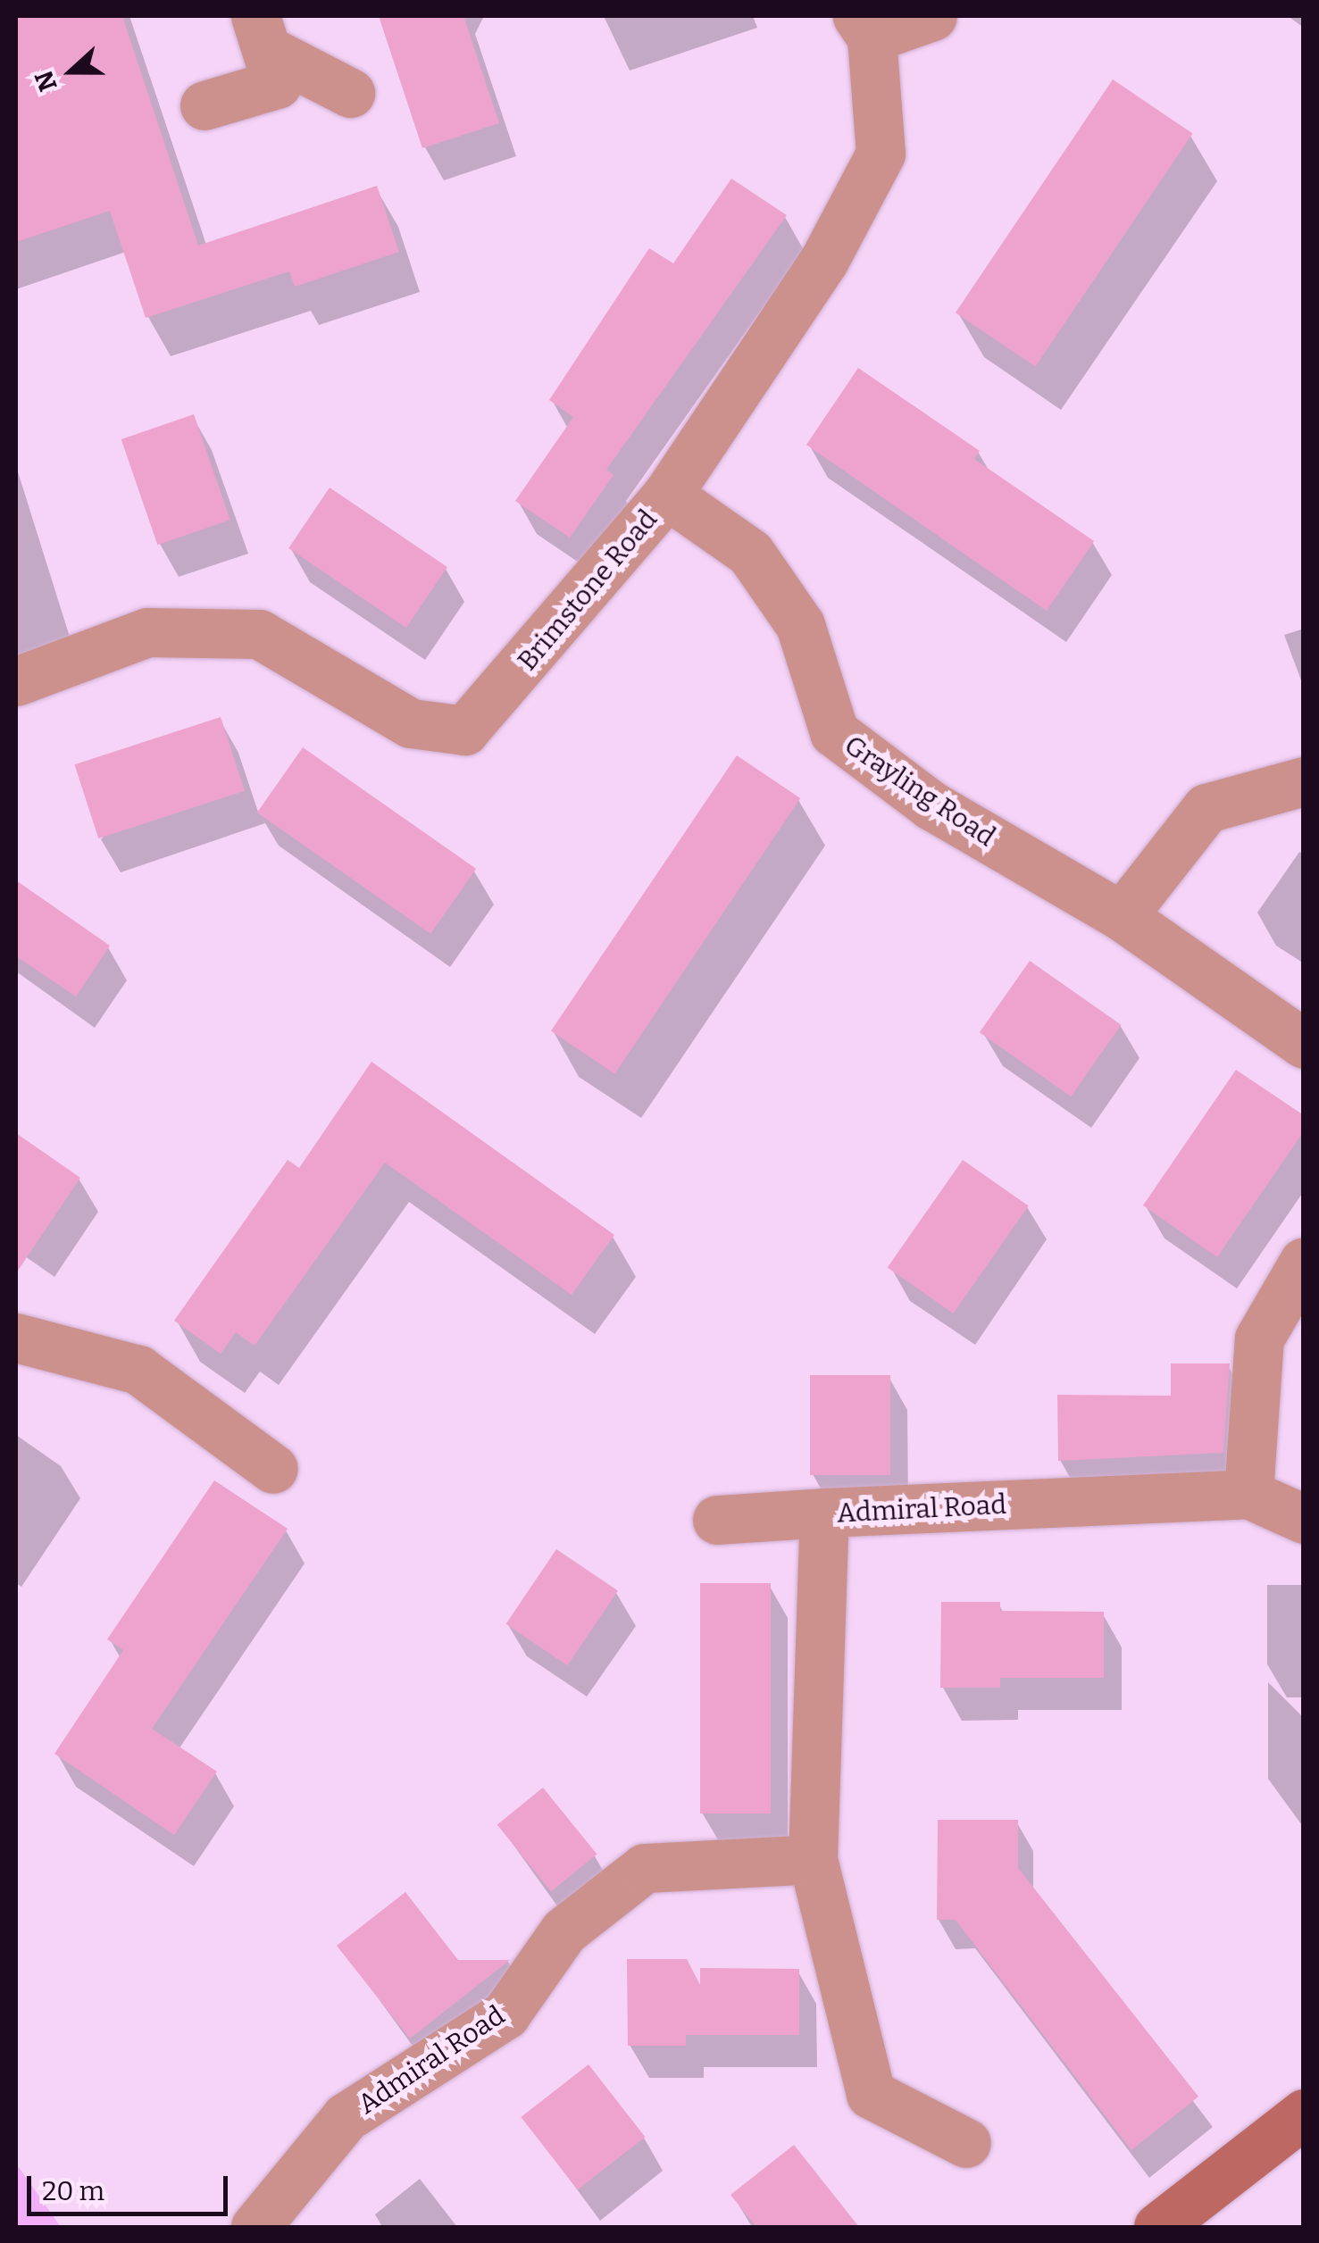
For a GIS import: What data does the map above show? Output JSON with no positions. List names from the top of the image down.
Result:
{
  "streets": {
    "street": ["Brimstone Road", "Grayling Road", "Admiral Road"]
  },
  "crossings": [
    ["Brimstone Road", "Grayling Road"]
  ],
  "scale_bar": "20 m",
  "north": "left"
}
